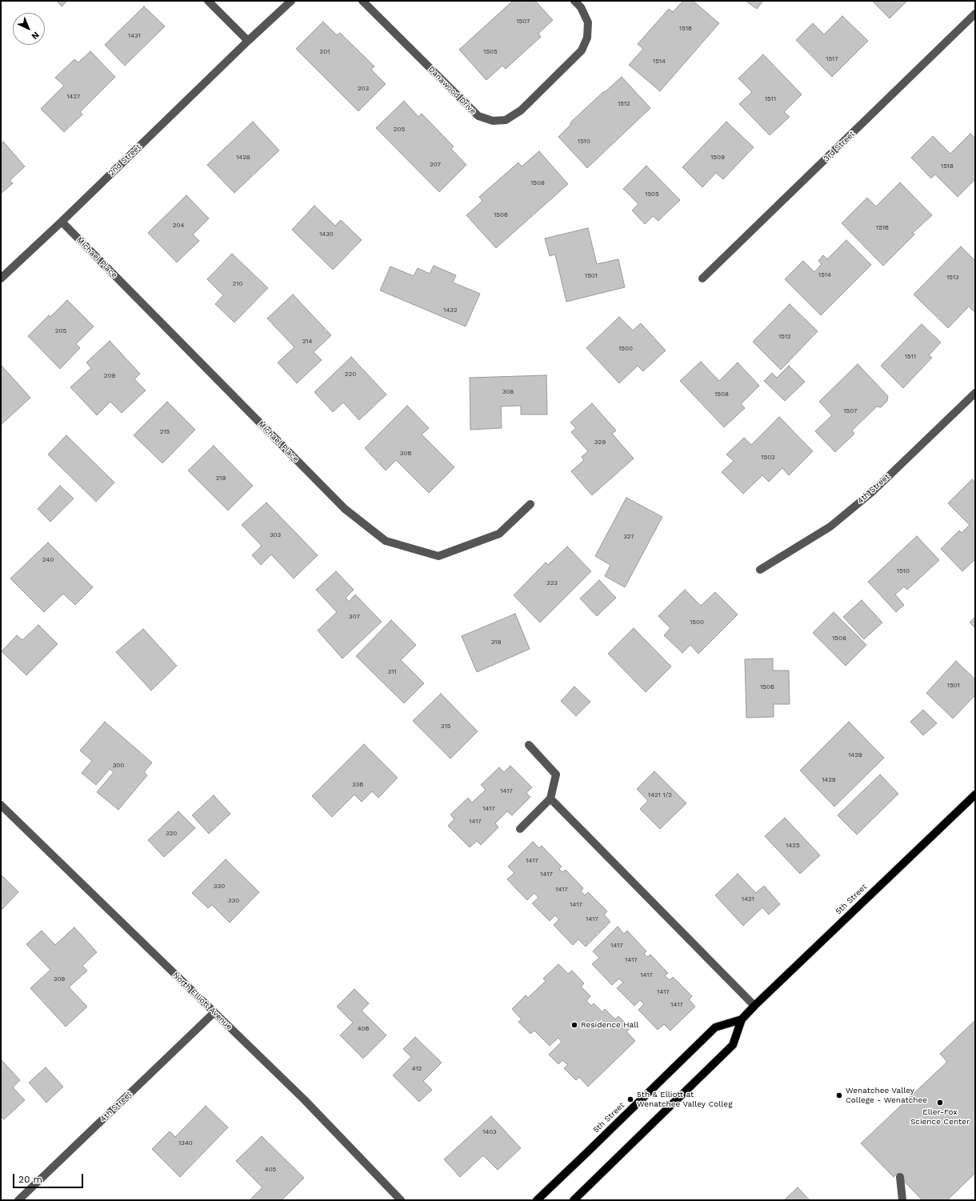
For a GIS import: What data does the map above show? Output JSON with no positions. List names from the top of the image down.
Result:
{
  "streets": {
    "main road": ["5th Street"],
    "street": [
      "Danawood Drive",
      "3rd Street",
      "2nd Street",
      "Michael Place",
      "4th Street",
      "North Elliott Avenue"
    ]
  },
  "crossings": [
    ["2nd Street", "Michael Place"],
    ["4th Street", "North Elliott Avenue"]
  ],
  "places": [
    "Residence Hall",
    "Wenatchee Valley College - Wenatchee",
    "5th & Elliott at Wenatchee Valley Colleg",
    "Eller-Fox Science Center"
  ],
  "house_numbers": [
    "1507",
    "1516",
    "1431",
    "201",
    "1505",
    "1517",
    "1514",
    "203",
    "1427",
    "1511",
    "1512",
    "205",
    "1510",
    "1428",
    "1509",
    "207",
    "1518",
    "1508",
    "1505",
    "1506",
    "204",
    "1516",
    "1430",
    "1514",
    "1501",
    "1513",
    "210",
    "1432",
    "205",
    "1512",
    "214",
    "1500",
    "1511",
    "220",
    "209",
    "308",
    "1508",
    "1507",
    "215",
    "329",
    "306",
    "1503",
    "219",
    "303",
    "327",
    "240",
    "1510",
    "323",
    "307",
    "1500",
    "1508",
    "319",
    "311",
    "1501",
    "1506",
    "315",
    "1429",
    "300",
    "1429",
    "336",
    "1417",
    "1421 1/2",
    "1417",
    "1417",
    "320",
    "1425",
    "1417",
    "1417",
    "330",
    "1417",
    "1421",
    "330",
    "1417",
    "1417",
    "1417",
    "1417",
    "1417",
    "309",
    "1417",
    "1417",
    "406",
    "412",
    "1403",
    "1340",
    "405"
  ],
  "scale_bar": "20 m",
  "north": "bottom right"
}
